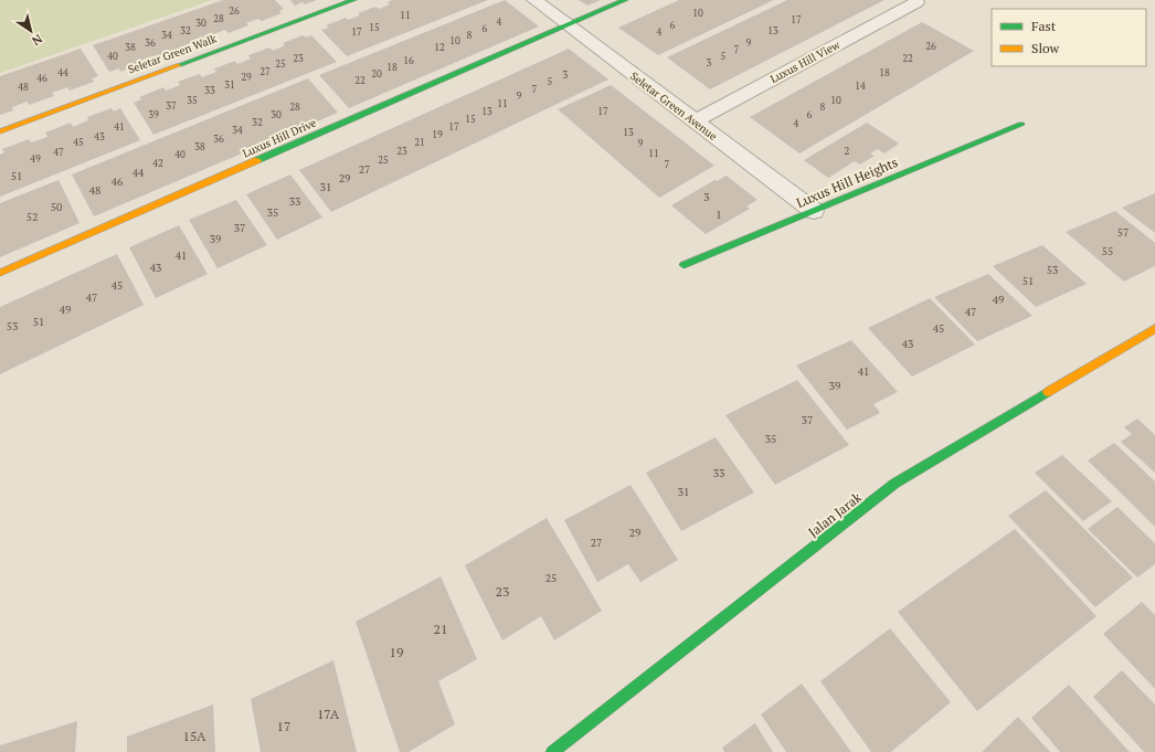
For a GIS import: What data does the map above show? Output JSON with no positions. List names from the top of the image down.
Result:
{
  "streets": {
    "street": [
      "Seletar Green Walk",
      "Luxus Hill View",
      "Seletar Green Avenue",
      "Luxus Hill Drive",
      "Luxus Hill Heights",
      "Jalan Jarak"
    ]
  },
  "crossings": [
    ["Luxus Hill View", "Seletar Green Avenue"],
    ["Seletar Green Avenue", "Luxus Hill Drive"],
    ["Seletar Green Avenue", "Luxus Hill Heights"]
  ],
  "house_numbers": [
    "26",
    "10",
    "11",
    "28",
    "17",
    "4",
    "30",
    "6",
    "15",
    "6",
    "32",
    "13",
    "17",
    "4",
    "34",
    "8",
    "10",
    "36",
    "9",
    "26",
    "38",
    "12",
    "7",
    "40",
    "5",
    "23",
    "22",
    "16",
    "3",
    "25",
    "18",
    "27",
    "44",
    "18",
    "20",
    "3",
    "29",
    "46",
    "22",
    "5",
    "31",
    "14",
    "48",
    "7",
    "33",
    "9",
    "35",
    "10",
    "11",
    "37",
    "28",
    "8",
    "13",
    "17",
    "39",
    "30",
    "6",
    "15",
    "32",
    "4",
    "41",
    "17",
    "34",
    "13",
    "19",
    "43",
    "36",
    "45",
    "21",
    "9",
    "38",
    "23",
    "2",
    "47",
    "11",
    "40",
    "49",
    "25",
    "42",
    "7",
    "27",
    "44",
    "51",
    "29",
    "46",
    "31",
    "48",
    "3",
    "33",
    "50",
    "35",
    "1",
    "52",
    "37",
    "57",
    "39",
    "55",
    "41",
    "43",
    "53",
    "51",
    "45",
    "47",
    "49",
    "49",
    "47",
    "51",
    "53",
    "45",
    "43",
    "41",
    "39",
    "37",
    "35",
    "33",
    "31",
    "29",
    "27",
    "25",
    "23",
    "21",
    "19",
    "17A",
    "17",
    "15A"
  ],
  "legend": ["Fast", "Slow"],
  "north": "bottom right"
}
